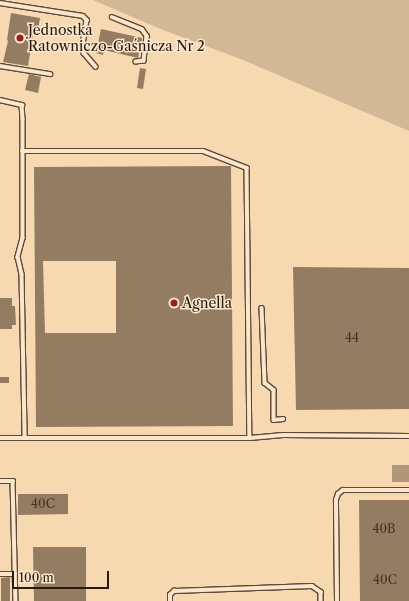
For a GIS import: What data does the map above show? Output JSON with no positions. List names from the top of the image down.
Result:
{
  "places": ["Jednostka Ratowniczo-Gaśnicza Nr 2", "Agnella"],
  "house_numbers": [
    "44",
    "40C",
    "40B",
    "40C"
  ],
  "scale_bar": "100 m"
}
